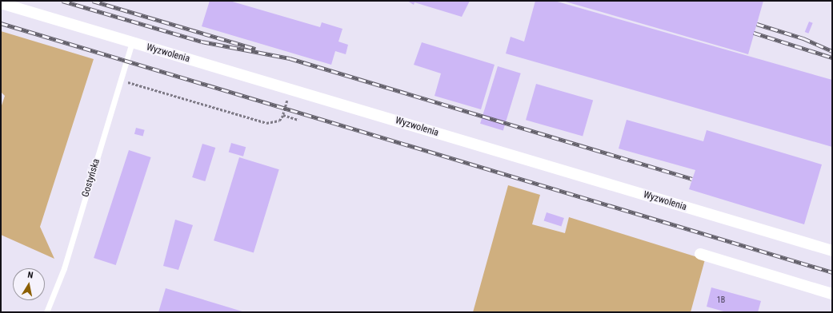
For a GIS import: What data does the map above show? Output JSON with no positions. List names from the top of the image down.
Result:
{
  "streets": {
    "street": ["Wyzwolenia"],
    "lane": ["Gostyńska"]
  },
  "crossings": [
    ["Wyzwolenia", "Gostyńska"]
  ],
  "house_numbers": ["1B"],
  "north": "top"
}
